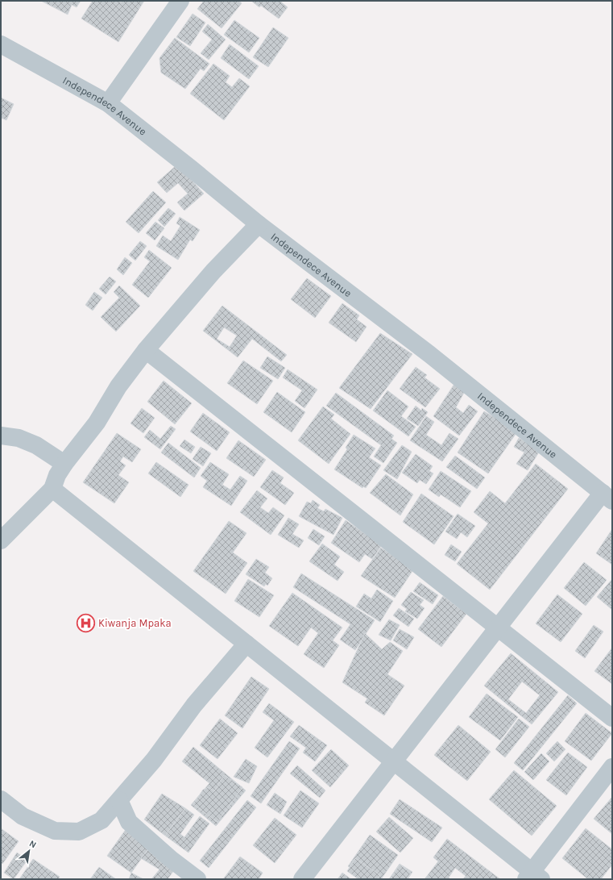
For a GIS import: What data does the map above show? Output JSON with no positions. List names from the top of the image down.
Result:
{
  "streets": {
    "street": ["Independece Avenue"]
  },
  "places": {
    "hospital": ["Kiwanja Mpaka"]
  },
  "north": "top right"
}
